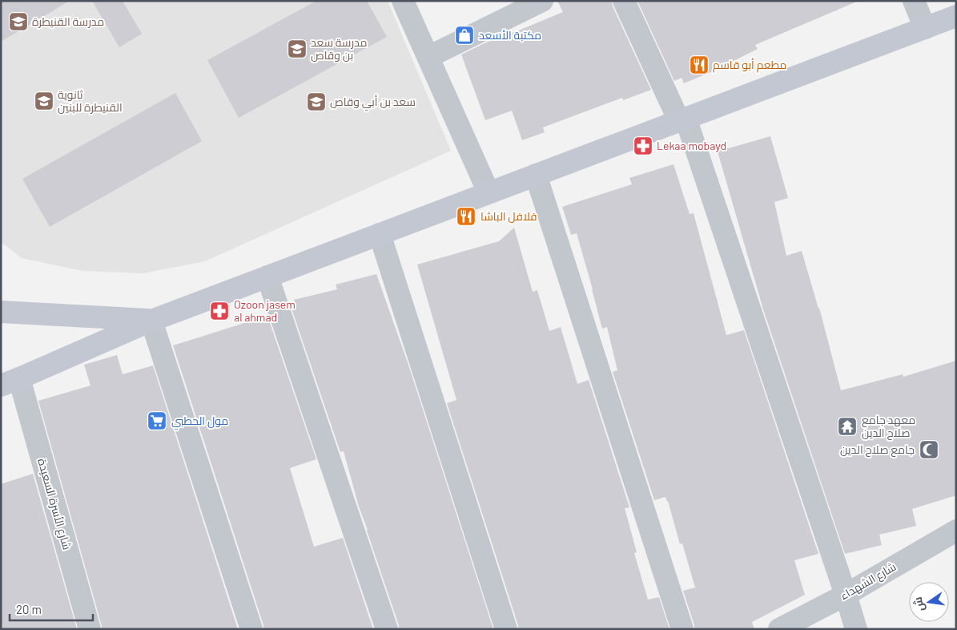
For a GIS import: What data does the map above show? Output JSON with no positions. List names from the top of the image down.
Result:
{
  "streets": {
    "street": ["شارع الأسرة السعيدة", "شارع الشهداء"]
  },
  "places": {
    "school or university": [
      "مدرسة القنيطرة",
      "مدرسة سعد بن وقاص",
      "ثانوية القنيطرة للبنين",
      "سعد بن أبي وقاص"
    ],
    "shop": ["مكتبة الأسعد"],
    "restaurant": ["مطعم أبو قاسم", "فلافل الباشا"],
    "pharmacy": ["Lekaa mobayd", "Ozoon jasem al ahmad"],
    "supermarket": ["مول الحطبي"],
    "temple": ["معهد جامع صلاح الدين"],
    "mosque": ["جامع صلاح الدين"]
  },
  "scale_bar": "20 m",
  "north": "left"
}
